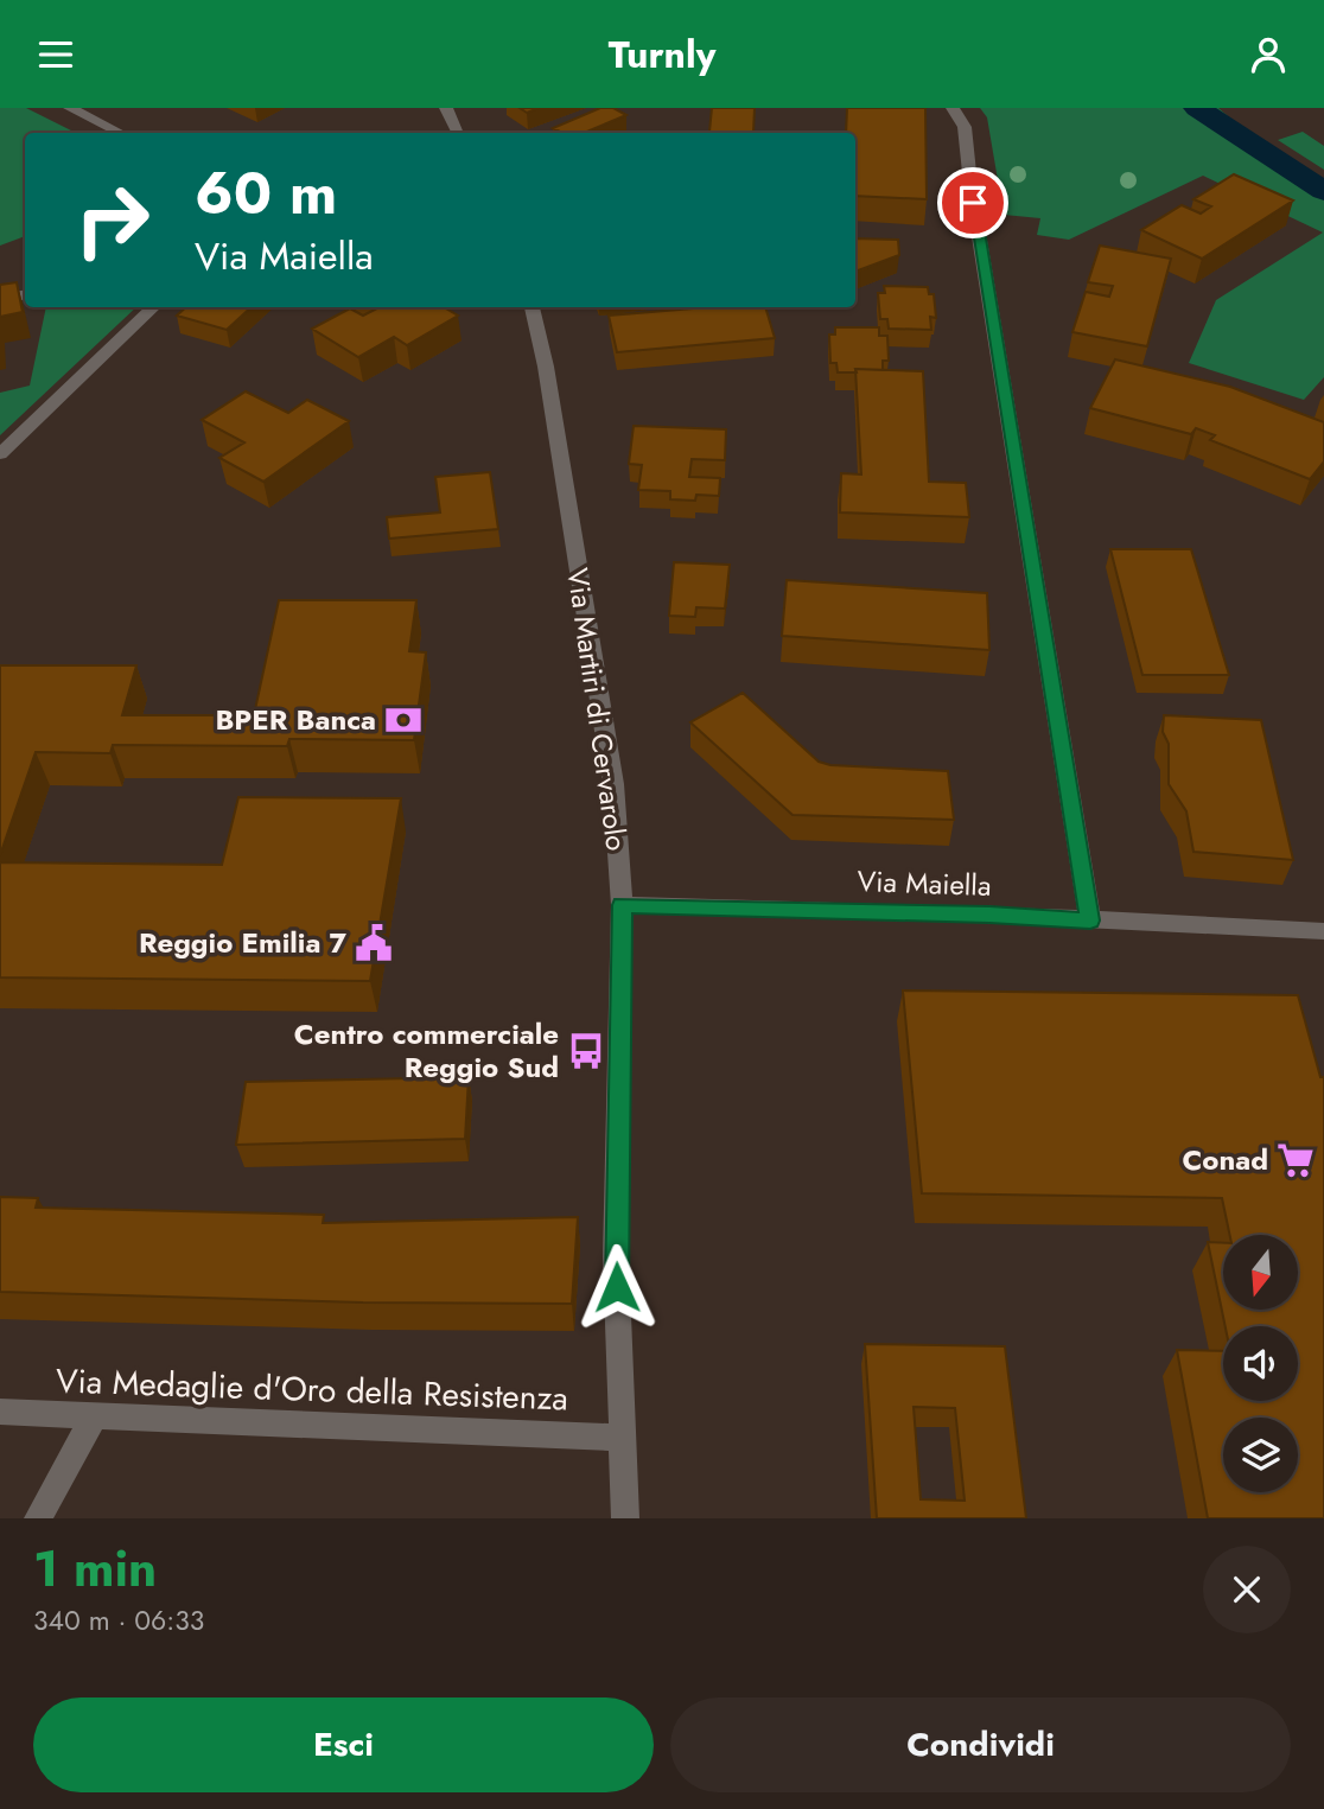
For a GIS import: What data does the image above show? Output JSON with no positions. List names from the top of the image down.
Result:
{
  "streets": {
    "street": ["Via Martiri di Cervarolo", "Via Maiella", "Via Medaglie d'Oro della Resistenza"]
  },
  "crossings": [
    ["Via Martiri di Cervarolo", "Via Maiella"],
    ["Via Martiri di Cervarolo", "Via Medaglie d'Oro della Resistenza"]
  ],
  "places": {
    "bank": ["BPER Banca"],
    "public building": ["Reggio Emilia 7"],
    "bus stop": ["Centro commerciale Reggio Sud"],
    "supermarket": ["Conad"]
  },
  "north": "bottom",
  "page": {
    "header": "Turnly",
    "turn": ["60 m", "Via Maiella"],
    "heading": ["1 min", "340 m · 06:33"],
    "buttons": ["Esci", "Condividi"]
  }
}
